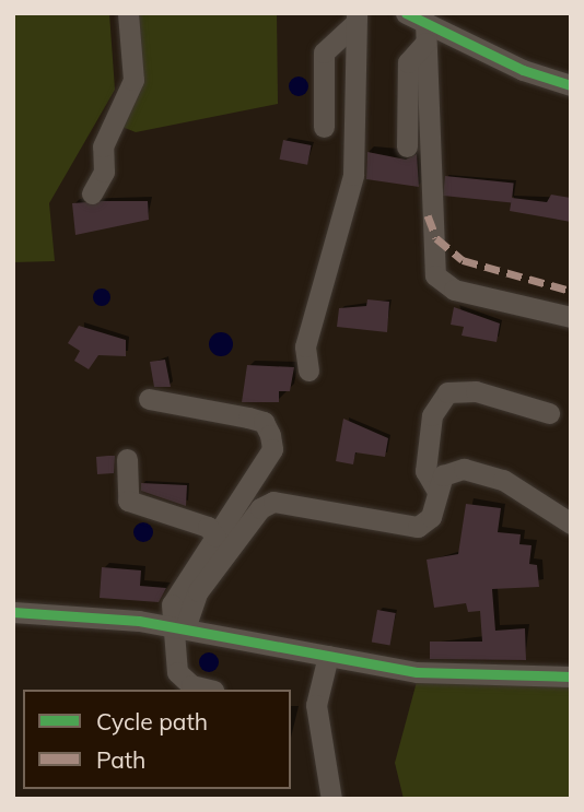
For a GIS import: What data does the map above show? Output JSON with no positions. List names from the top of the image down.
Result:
{
  "legend": ["Cycle path", "Path"]
}
